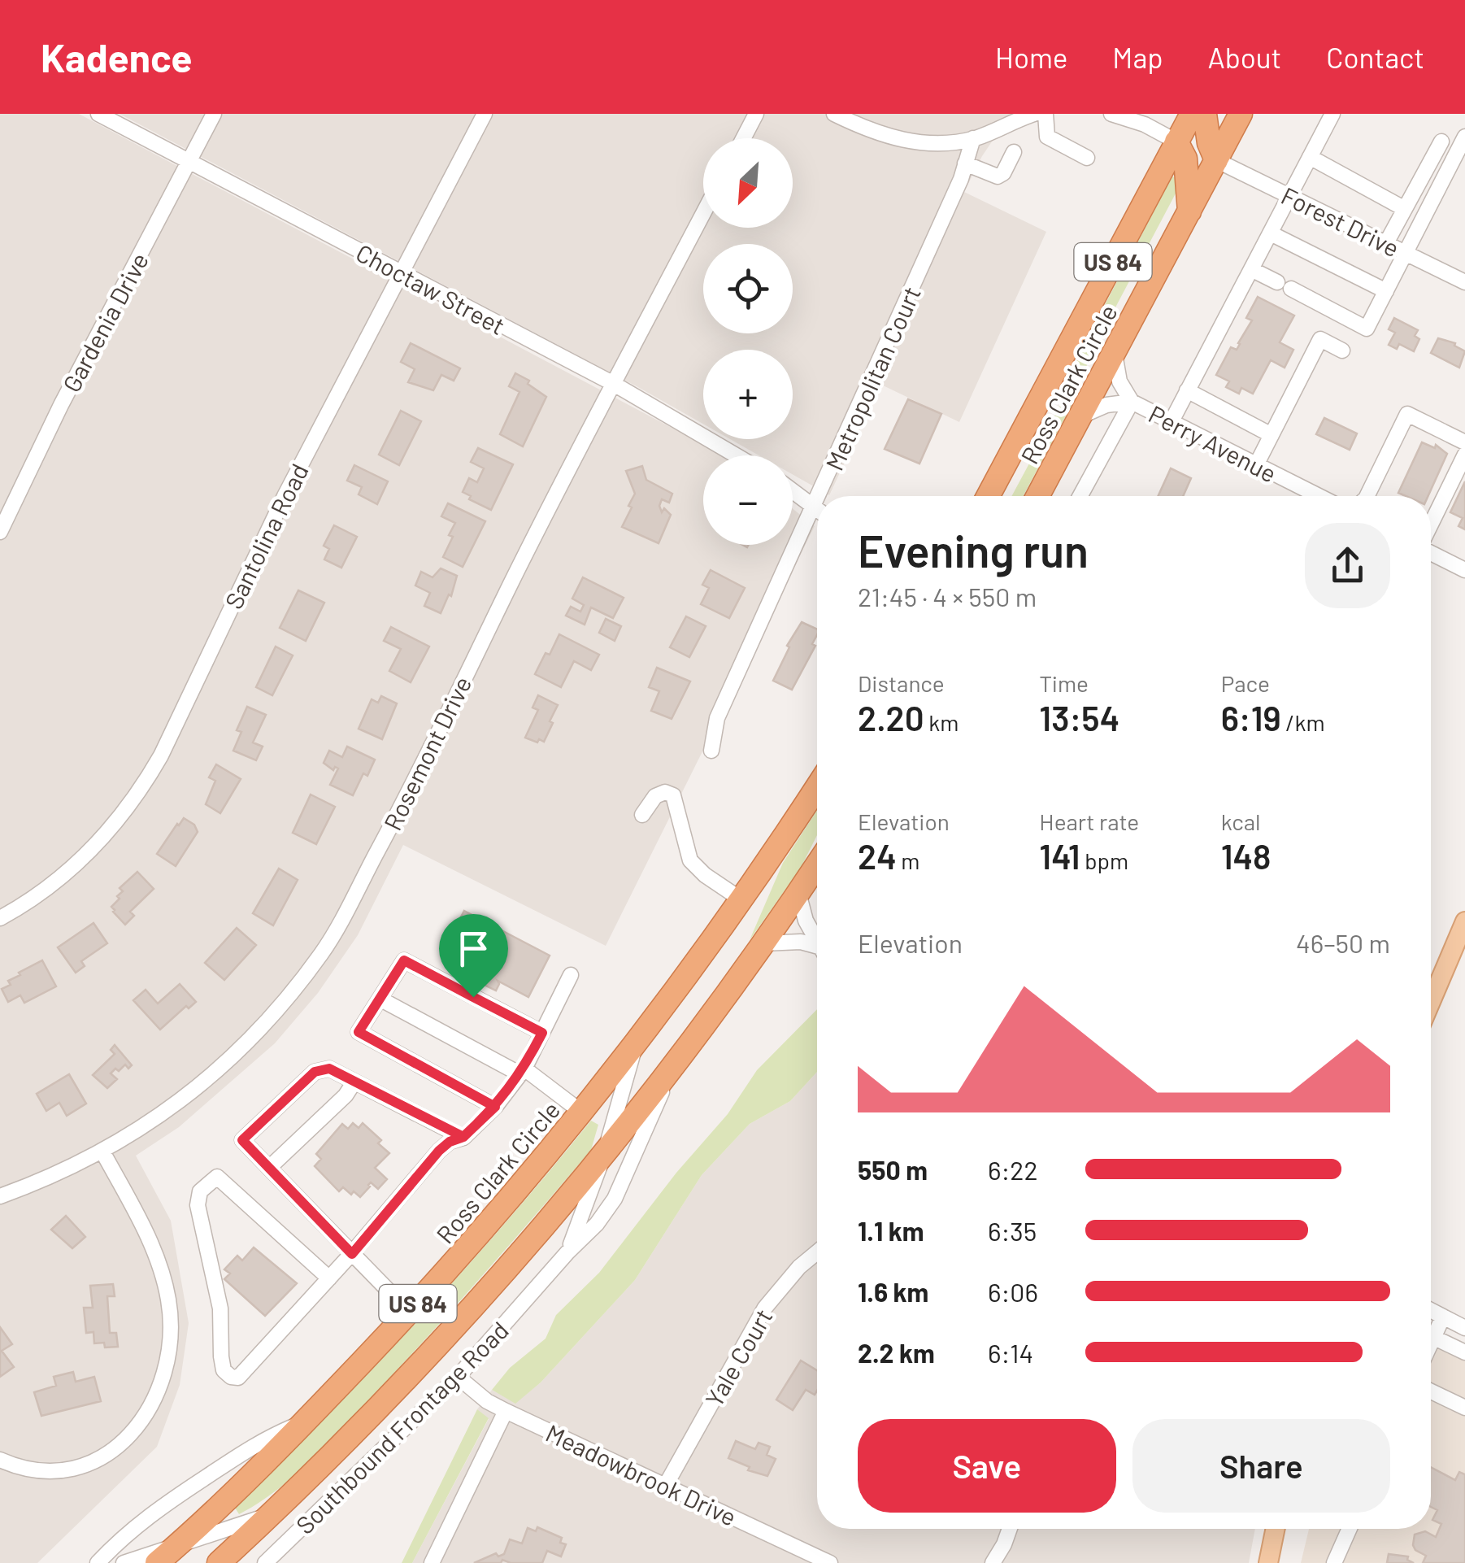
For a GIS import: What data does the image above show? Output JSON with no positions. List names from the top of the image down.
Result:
{
  "streets": {
    "highway": ["US 84", "Ross Clark Circle"],
    "street": [
      "Forest Drive",
      "Choctaw Street",
      "Gardenia Drive",
      "Metropolitan Court",
      "Perry Avenue",
      "Santolina Road",
      "Rosemont Drive",
      "Yale Court",
      "Southbound Frontage Road",
      "Meadowbrook Drive"
    ]
  },
  "crossings": [
    ["Forest Drive", "Ross Clark Circle"],
    ["US 84", "Southbound Frontage Road"],
    ["Choctaw Street", "Gardenia Drive"],
    ["Choctaw Street", "Santolina Road"],
    ["Choctaw Street", "Rosemont Drive"],
    ["Ross Clark Circle", "Perry Avenue"],
    ["Ross Clark Circle", "Southbound Frontage Road"],
    ["Yale Court", "Meadowbrook Drive"],
    ["Southbound Frontage Road", "Meadowbrook Drive"]
  ],
  "north": "bottom left",
  "page": {
    "header": "Kadence",
    "nav": [
      "Home",
      "Map",
      "About",
      "Contact"
    ],
    "map_buttons": ["+", "−"],
    "heading": ["Evening run", "21:45 · 4 × 550 m"],
    "stats": [
      ["Distance", "2.20 km"],
      ["Time", "13:54"],
      ["Pace", "6:19 /km"],
      ["Elevation", "24 m"],
      ["Heart rate", "141 bpm"],
      ["kcal", "148"]
    ],
    "chart": ["Elevation", "46–50 m"],
    "list": [
      {
        "name": "550 m",
        "note": "6:22"
      },
      {
        "name": "1.1 km",
        "note": "6:35"
      },
      {
        "name": "1.6 km",
        "note": "6:06"
      },
      {
        "name": "2.2 km",
        "note": "6:14"
      }
    ],
    "buttons": ["Save", "Share"]
  }
}
